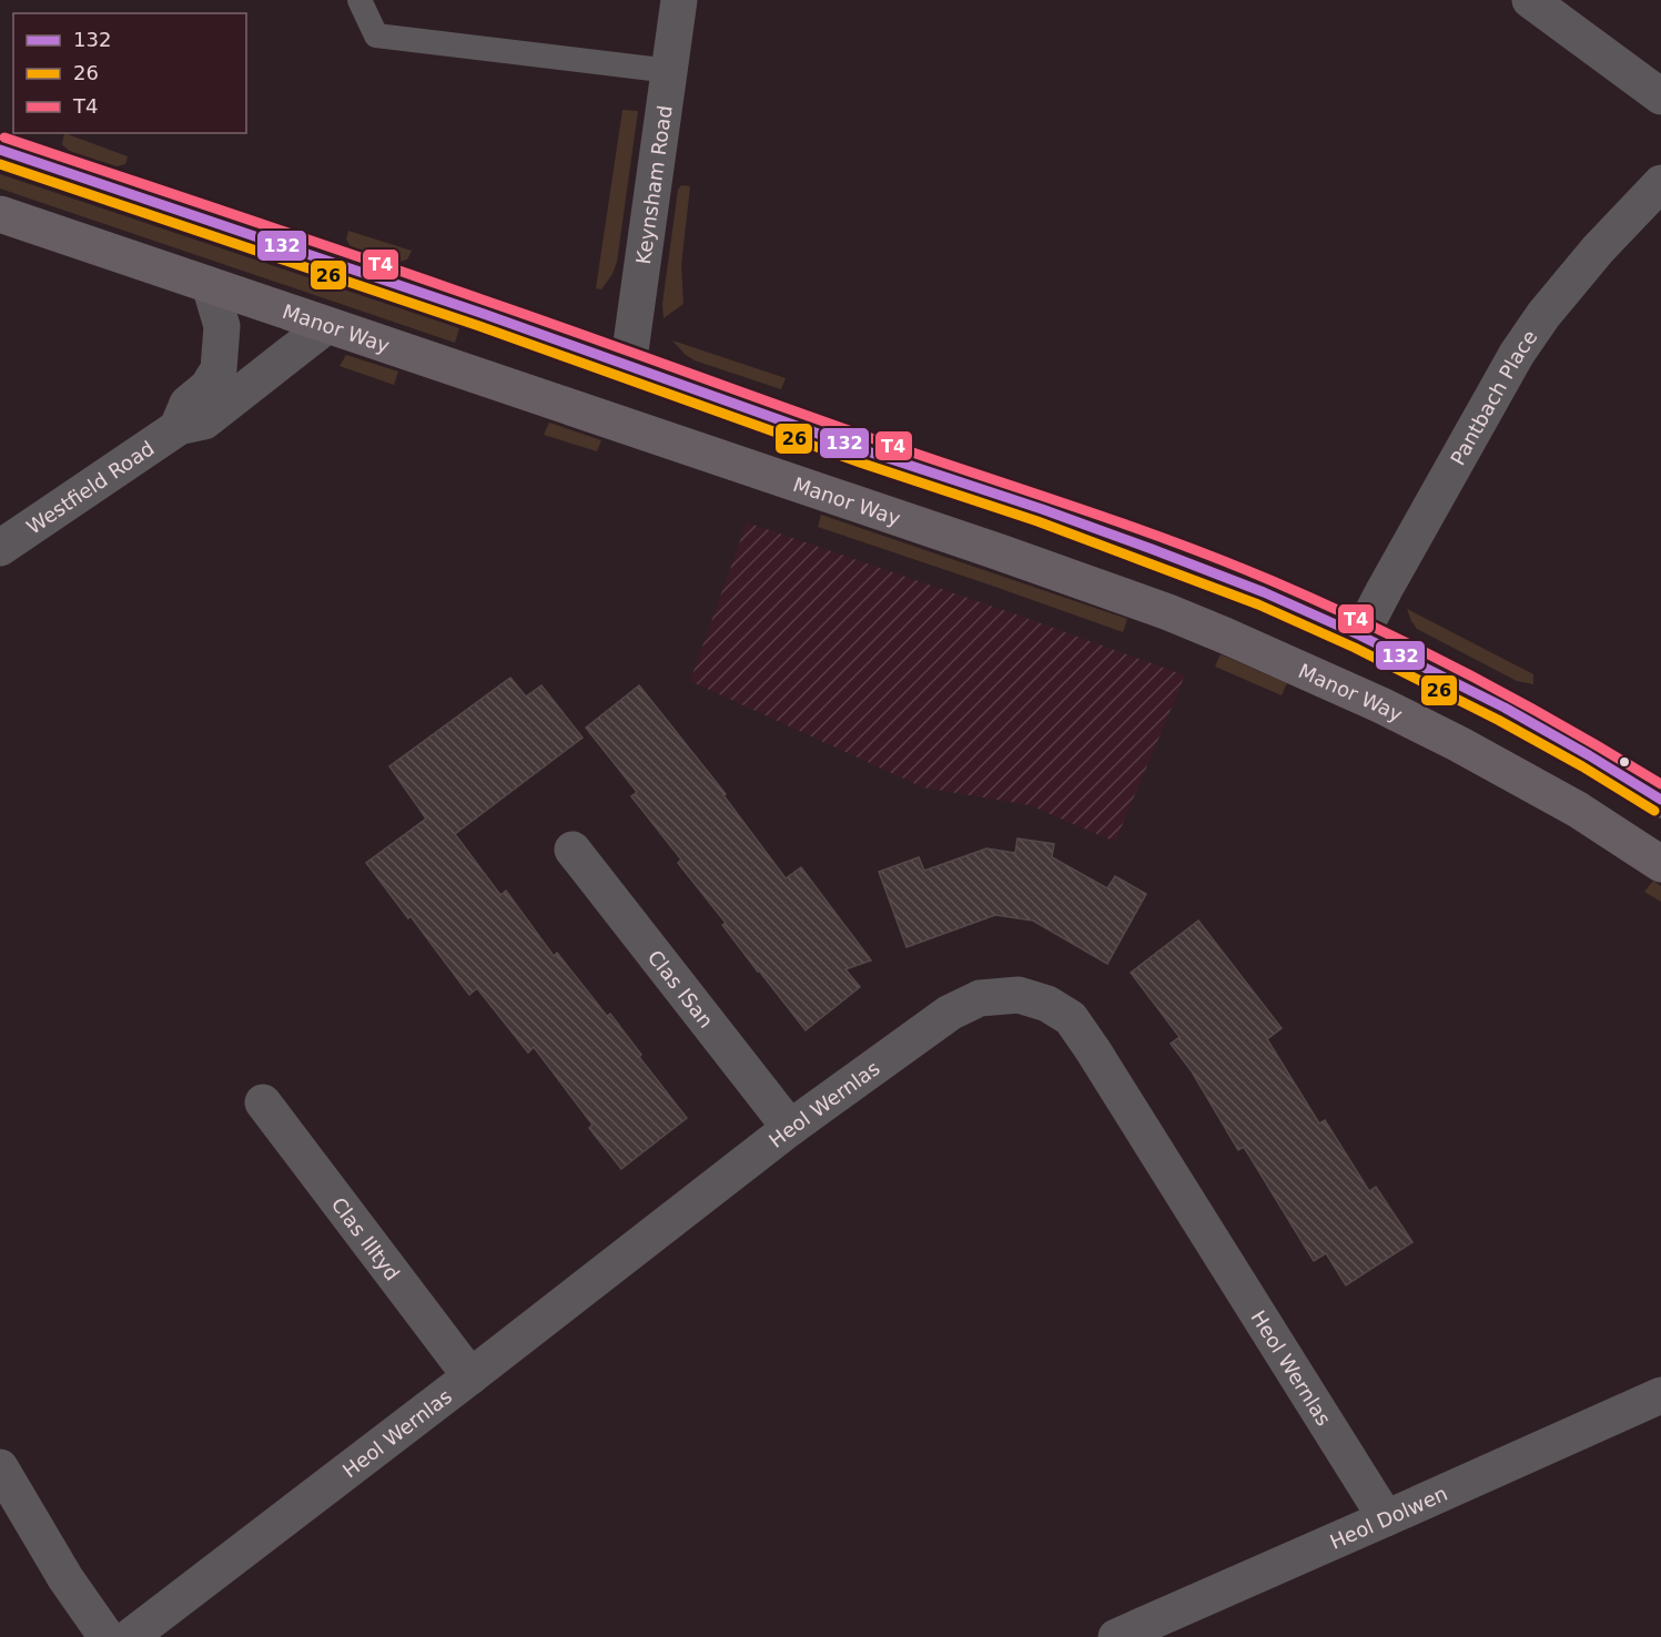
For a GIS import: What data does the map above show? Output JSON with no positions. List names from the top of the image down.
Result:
{
  "streets": {
    "highway": ["Manor Way"],
    "street": [
      "Keynsham Road",
      "Pantbach Place",
      "Westfield Road",
      "Clas ISan",
      "Heol Wernlas",
      "Clas Illtyd",
      "Heol Dolwen"
    ]
  },
  "crossings": [
    ["Manor Way", "Westfield Road"],
    ["Clas ISan", "Heol Wernlas"],
    ["Heol Wernlas", "Clas Illtyd"],
    ["Heol Wernlas", "Heol Dolwen"]
  ],
  "lines": ["transit line T4", "transit line 132", "transit line 26"],
  "legend": ["132", "26", "T4"]
}
